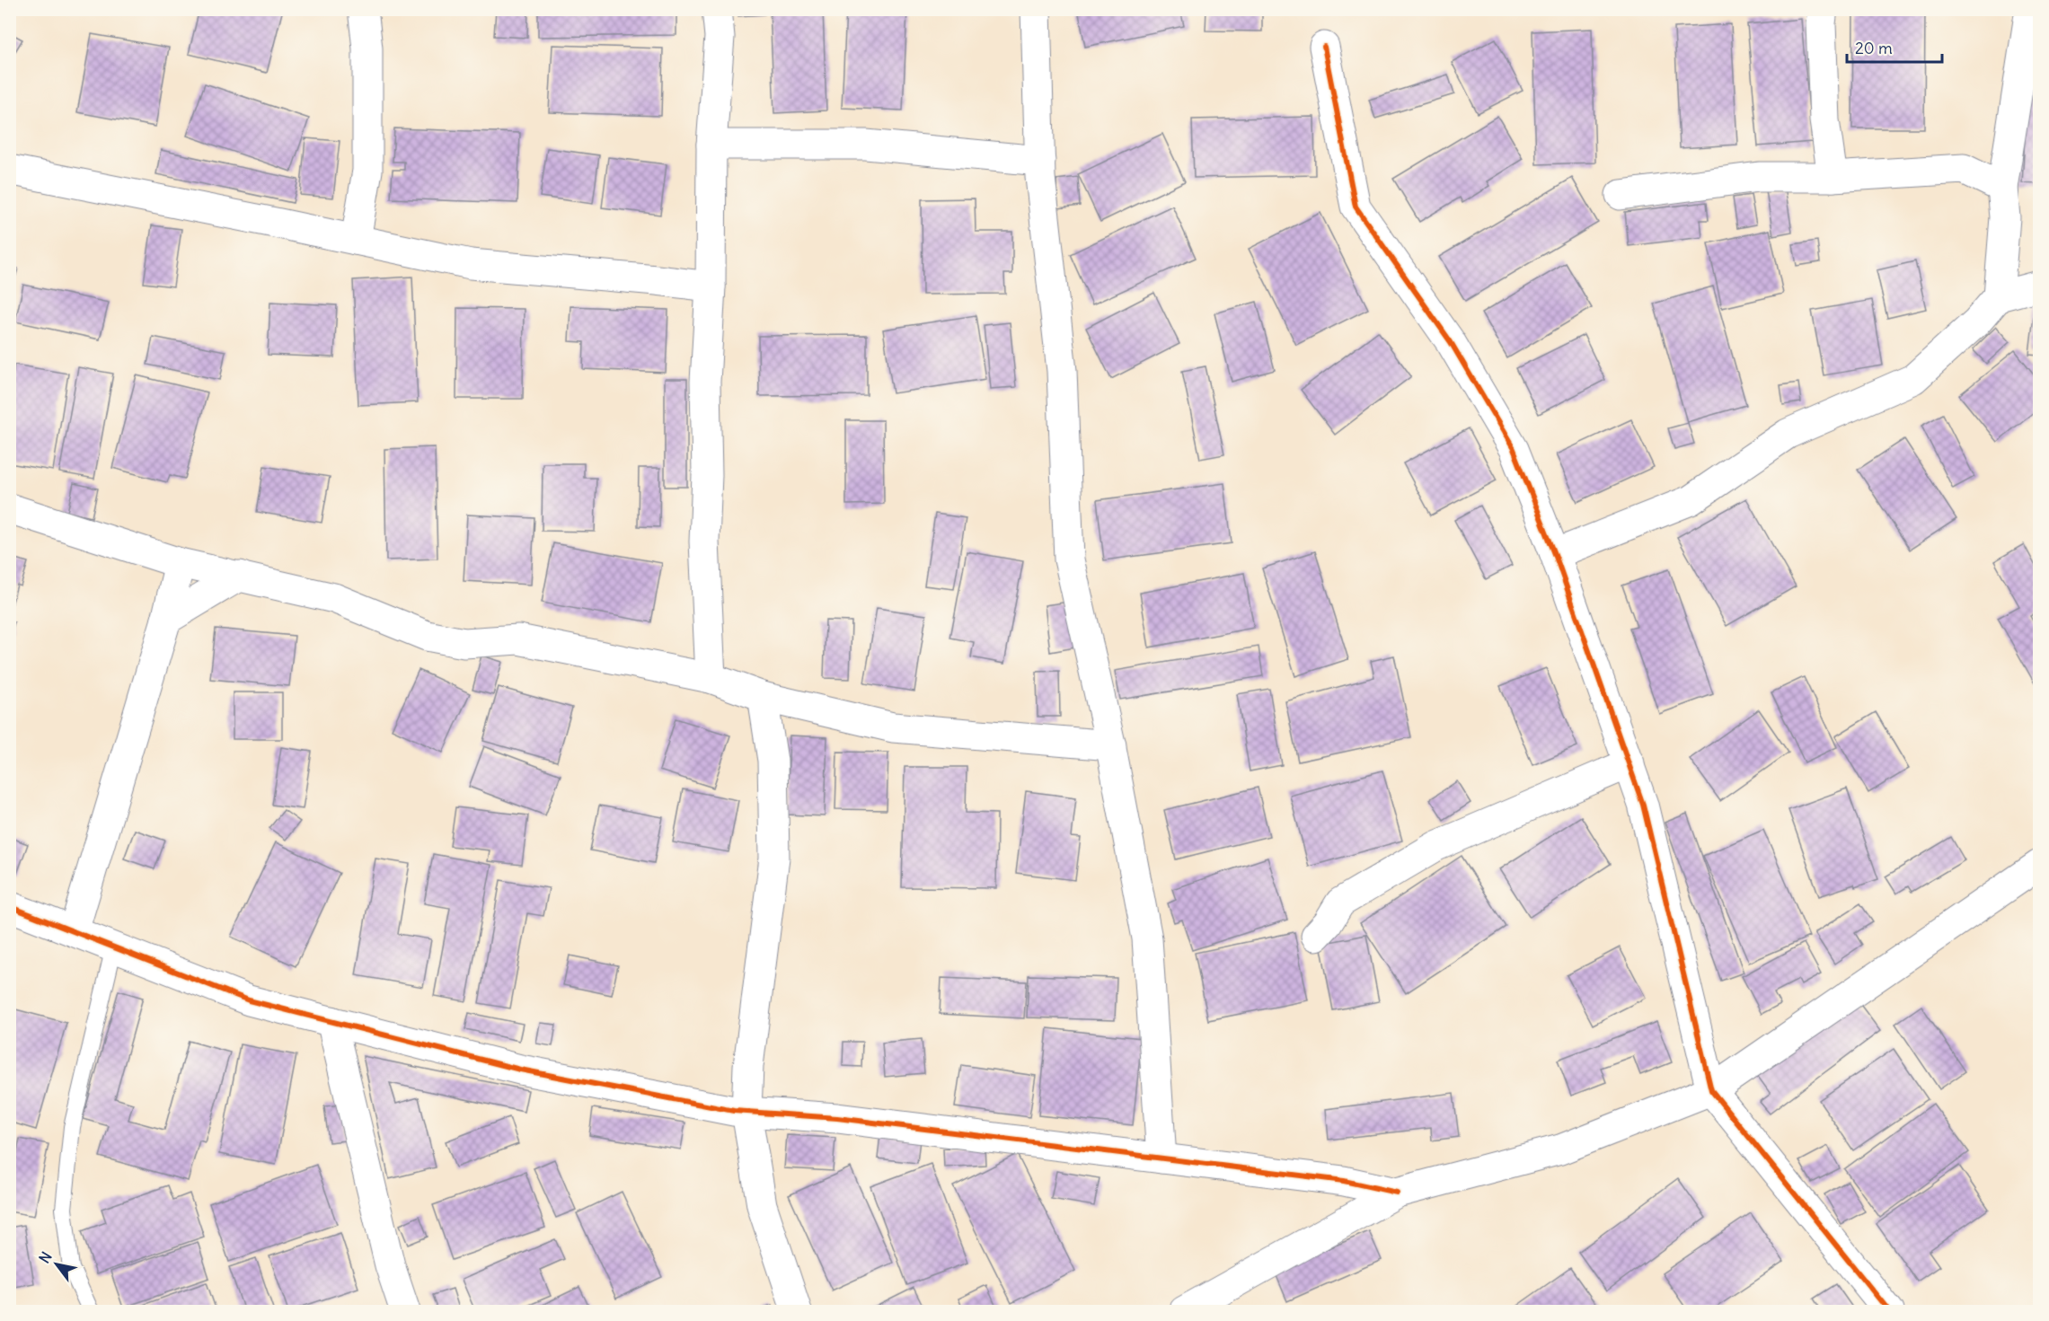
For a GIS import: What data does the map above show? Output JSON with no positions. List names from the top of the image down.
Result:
{
  "scale_bar": "20 m",
  "north": "top left"
}
